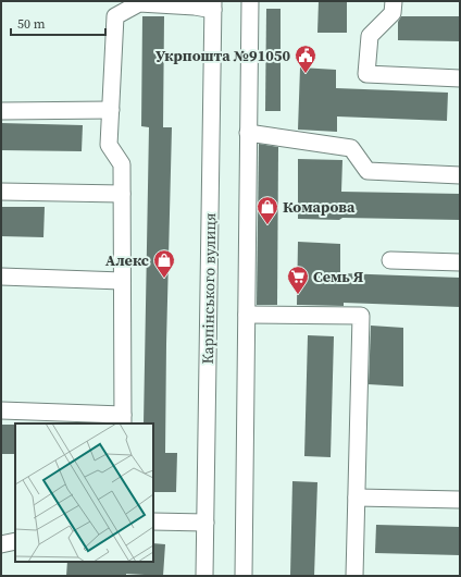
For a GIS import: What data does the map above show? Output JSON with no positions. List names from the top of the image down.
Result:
{
  "streets": {
    "street": ["Карпінського вулиця"]
  },
  "places": {
    "public building": ["Укрпошта №91050"],
    "shop": ["Комарова", "Алекс"],
    "supermarket": ["Семь Я"]
  },
  "scale_bar": "50 m"
}
